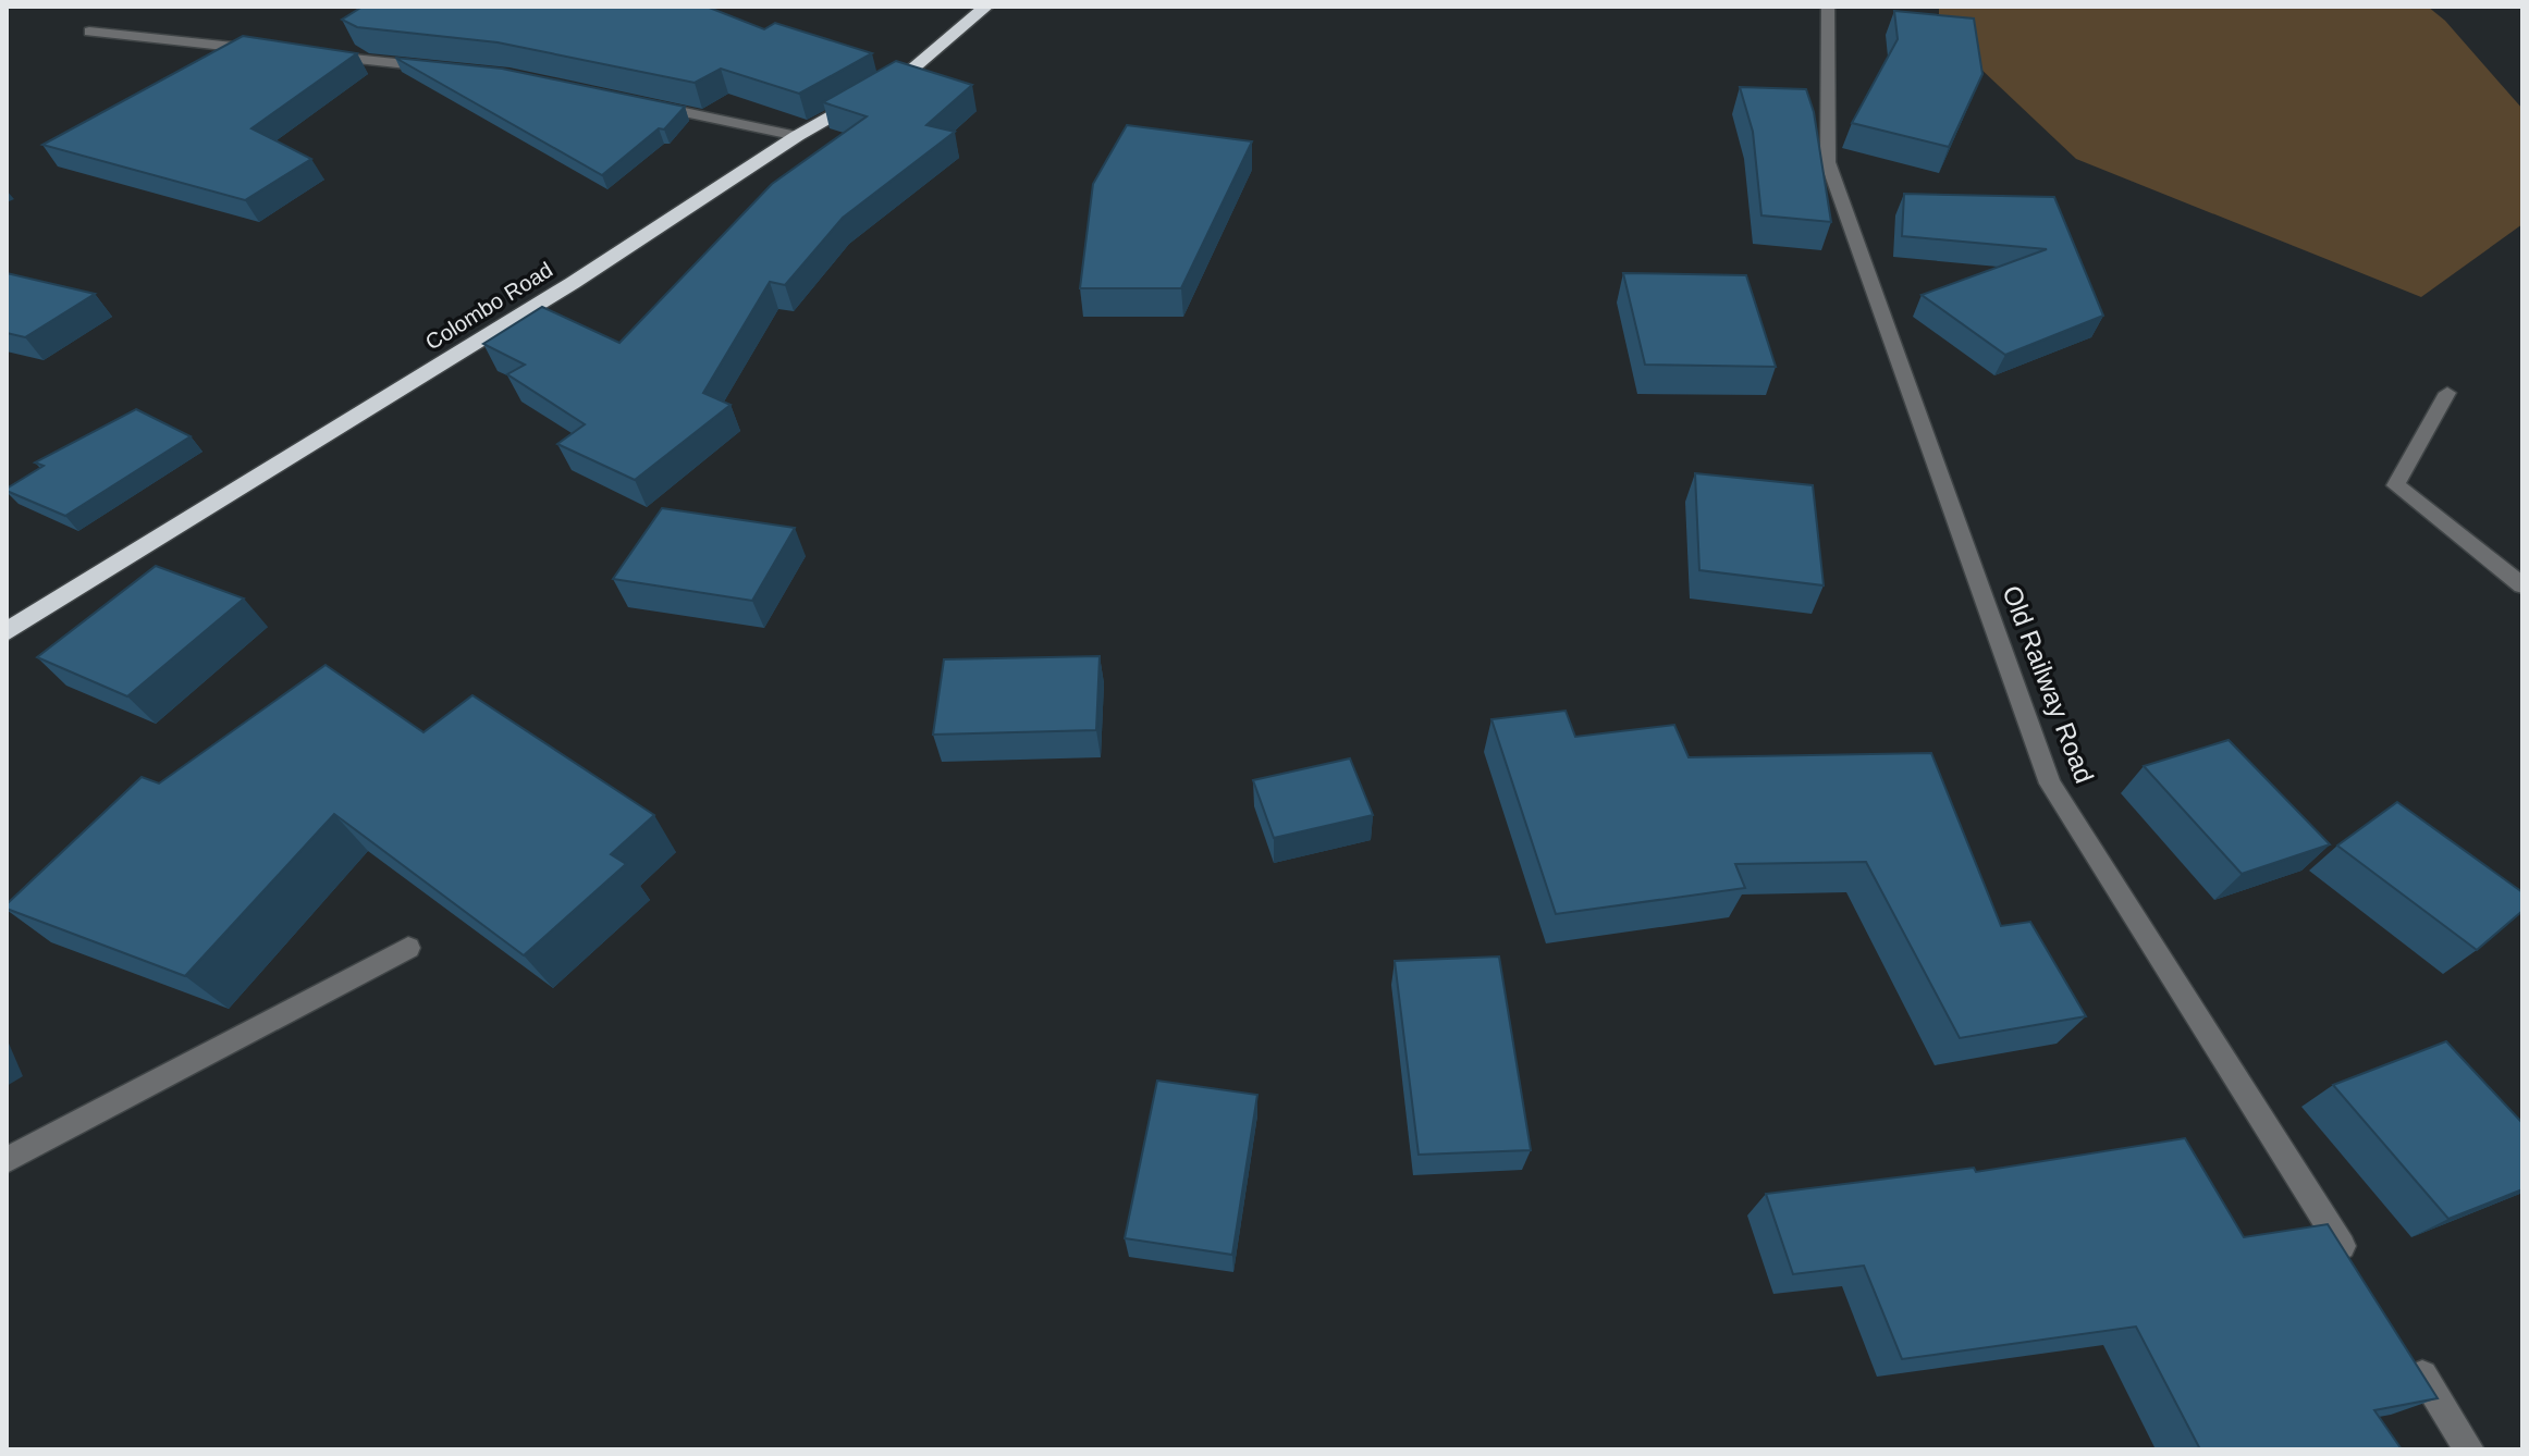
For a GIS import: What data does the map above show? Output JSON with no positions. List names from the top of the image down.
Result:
{
  "streets": {
    "highway": ["Colombo Road"],
    "street": ["Old Railway Road"]
  }
}
